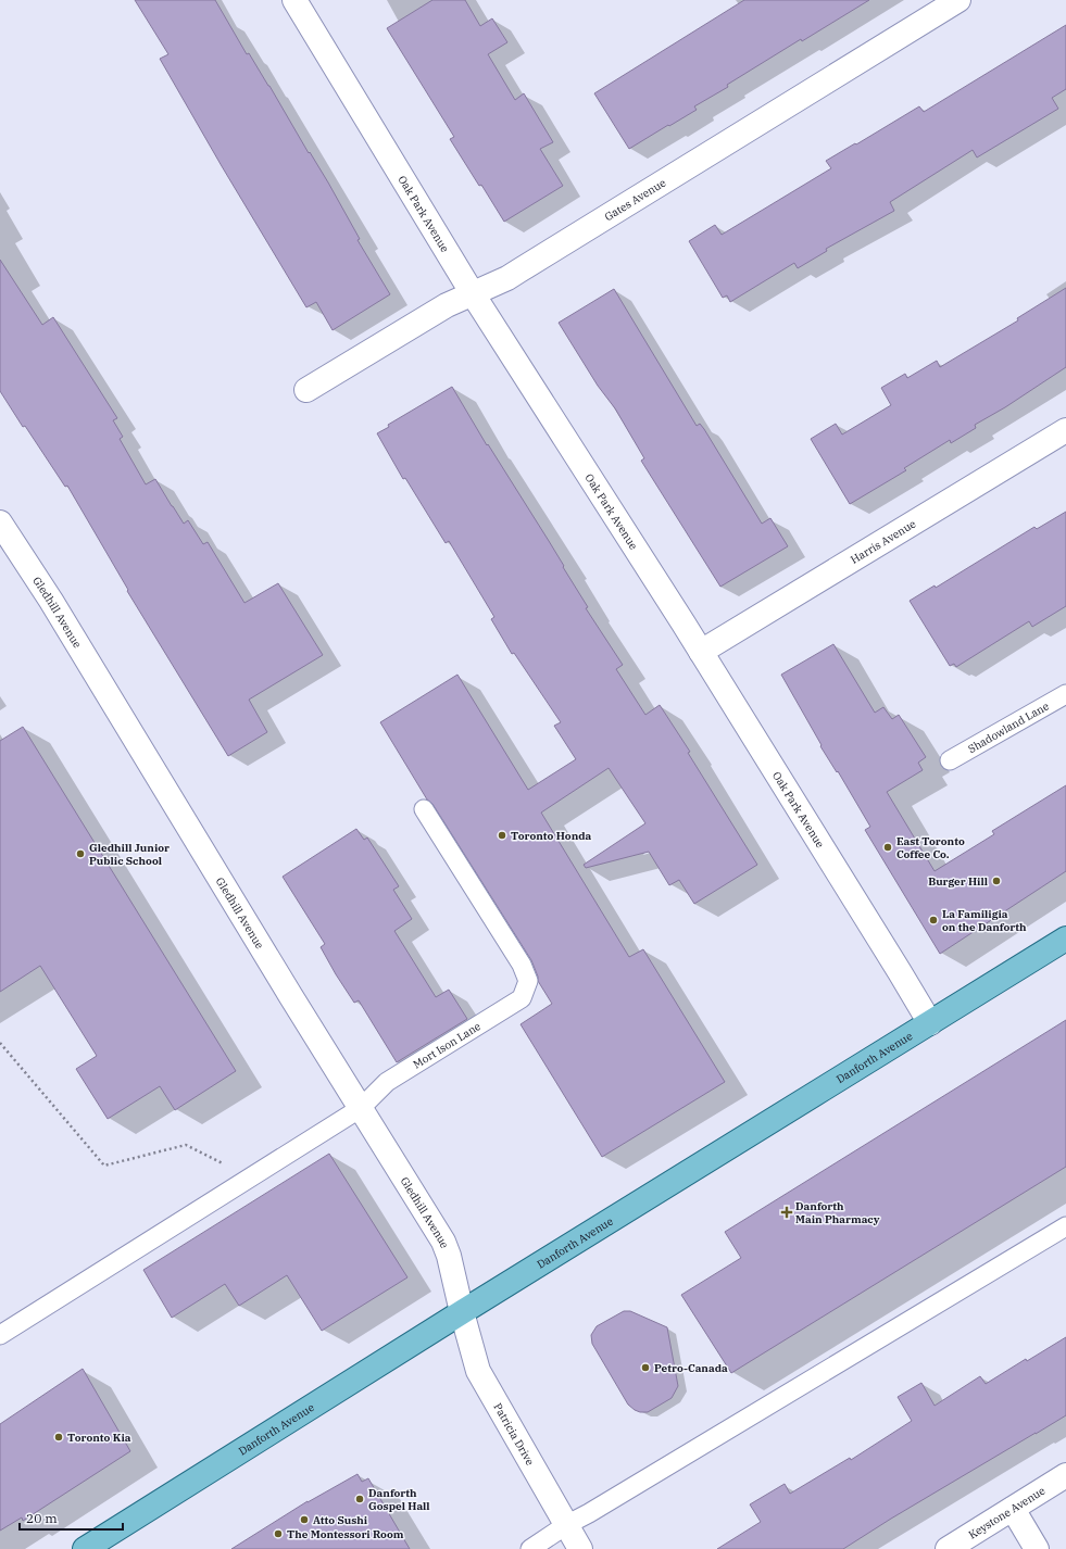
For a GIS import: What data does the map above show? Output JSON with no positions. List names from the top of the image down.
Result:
{
  "streets": {
    "main road": ["Danforth Avenue"],
    "street": [
      "Gates Avenue",
      "Oak Park Avenue",
      "Harris Avenue",
      "Gledhill Avenue",
      "Patricia Drive",
      "Keystone Avenue"
    ],
    "lane": ["Shadowland Lane", "Mort Ison Lane"]
  },
  "crossings": [
    ["Gates Avenue", "Oak Park Avenue"],
    ["Oak Park Avenue", "Harris Avenue"],
    ["Oak Park Avenue", "Danforth Avenue"],
    ["Gledhill Avenue", "Mort Ison Lane"],
    ["Gledhill Avenue", "Danforth Avenue"],
    ["Gledhill Avenue", "Patricia Drive"],
    ["Danforth Avenue", "Patricia Drive"]
  ],
  "places": {
    "other": [
      "Toronto Honda",
      "East Toronto Coffee Co.",
      "Gledhill Junior Public School",
      "Burger Hill",
      "La Familigia on the Danforth",
      "Petro-Canada",
      "Toronto Kia",
      "Danforth Gospel Hall",
      "Atto Sushi",
      "The Montessori Room"
    ],
    "health": ["Danforth Main Pharmacy"]
  },
  "scale_bar": "20 m"
}
